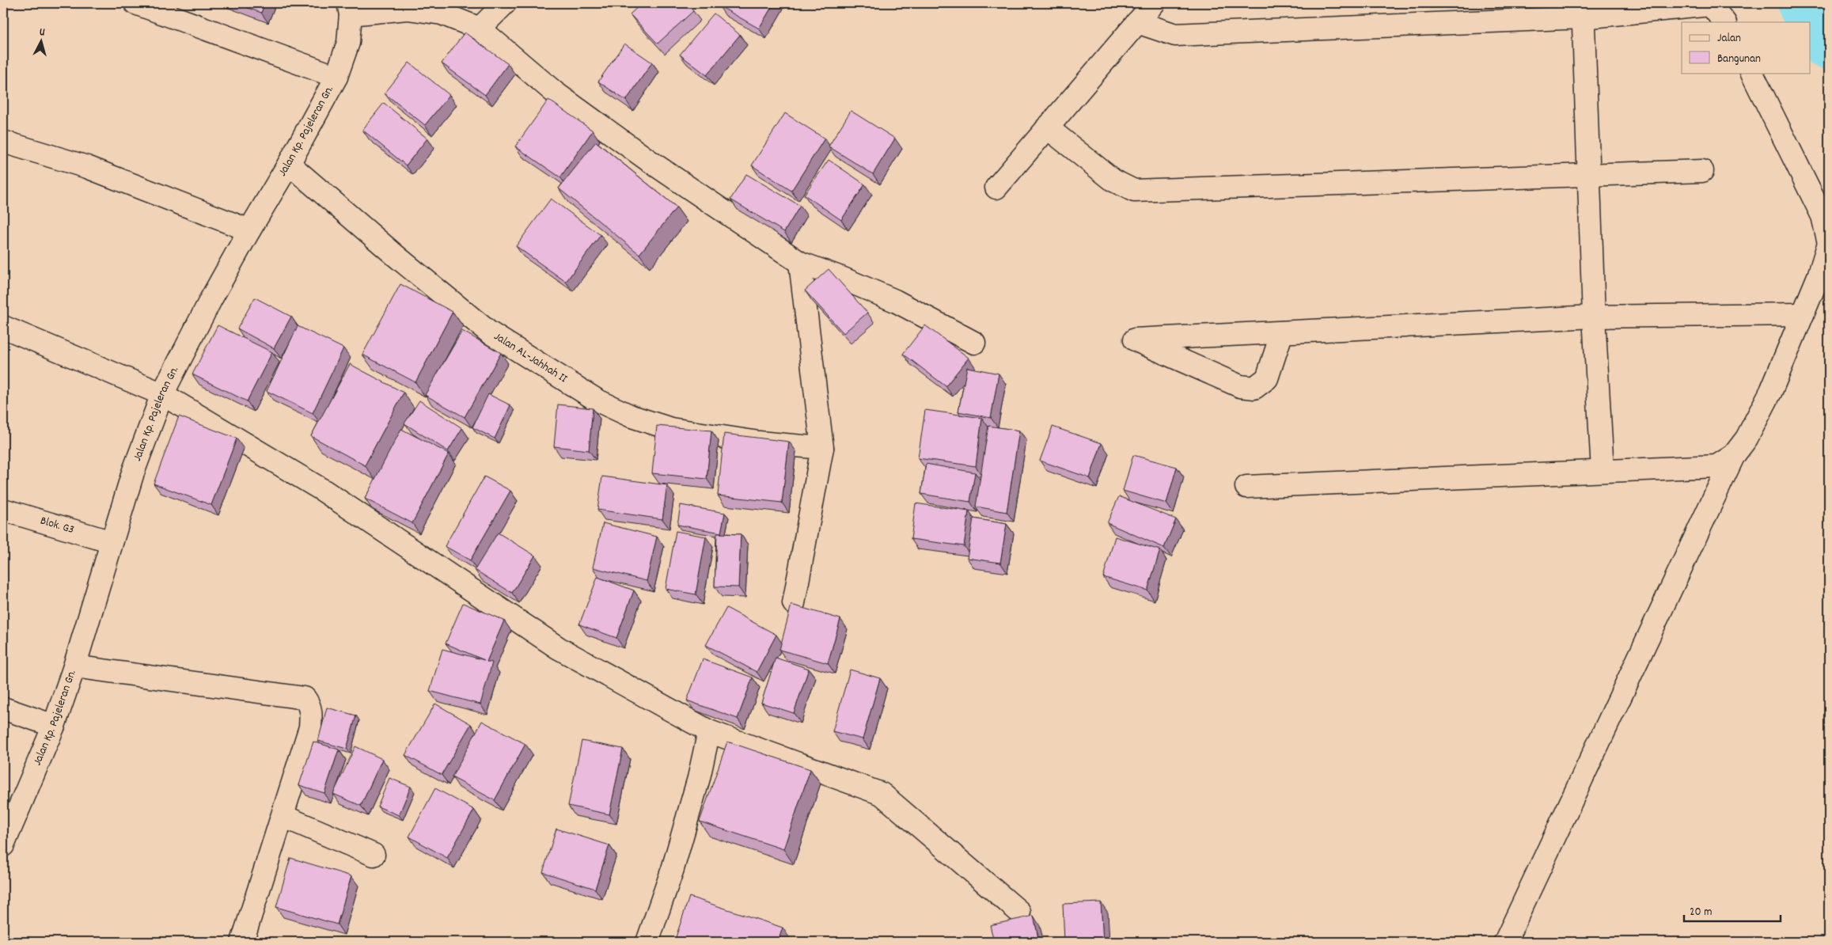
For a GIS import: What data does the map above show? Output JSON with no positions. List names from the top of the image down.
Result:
{
  "streets": {
    "street": ["Jalan Kp. Pajeleran Gn.", "Jalan AL-Jahhah II", "Blok. G3"]
  },
  "crossings": [
    ["Jalan Kp. Pajeleran Gn.", "Jalan AL-Jahhah II"],
    ["Jalan Kp. Pajeleran Gn.", "Blok. G3"]
  ],
  "legend": ["Jalan", "Bangunan"],
  "scale_bar": "20 m",
  "north": "top"
}
